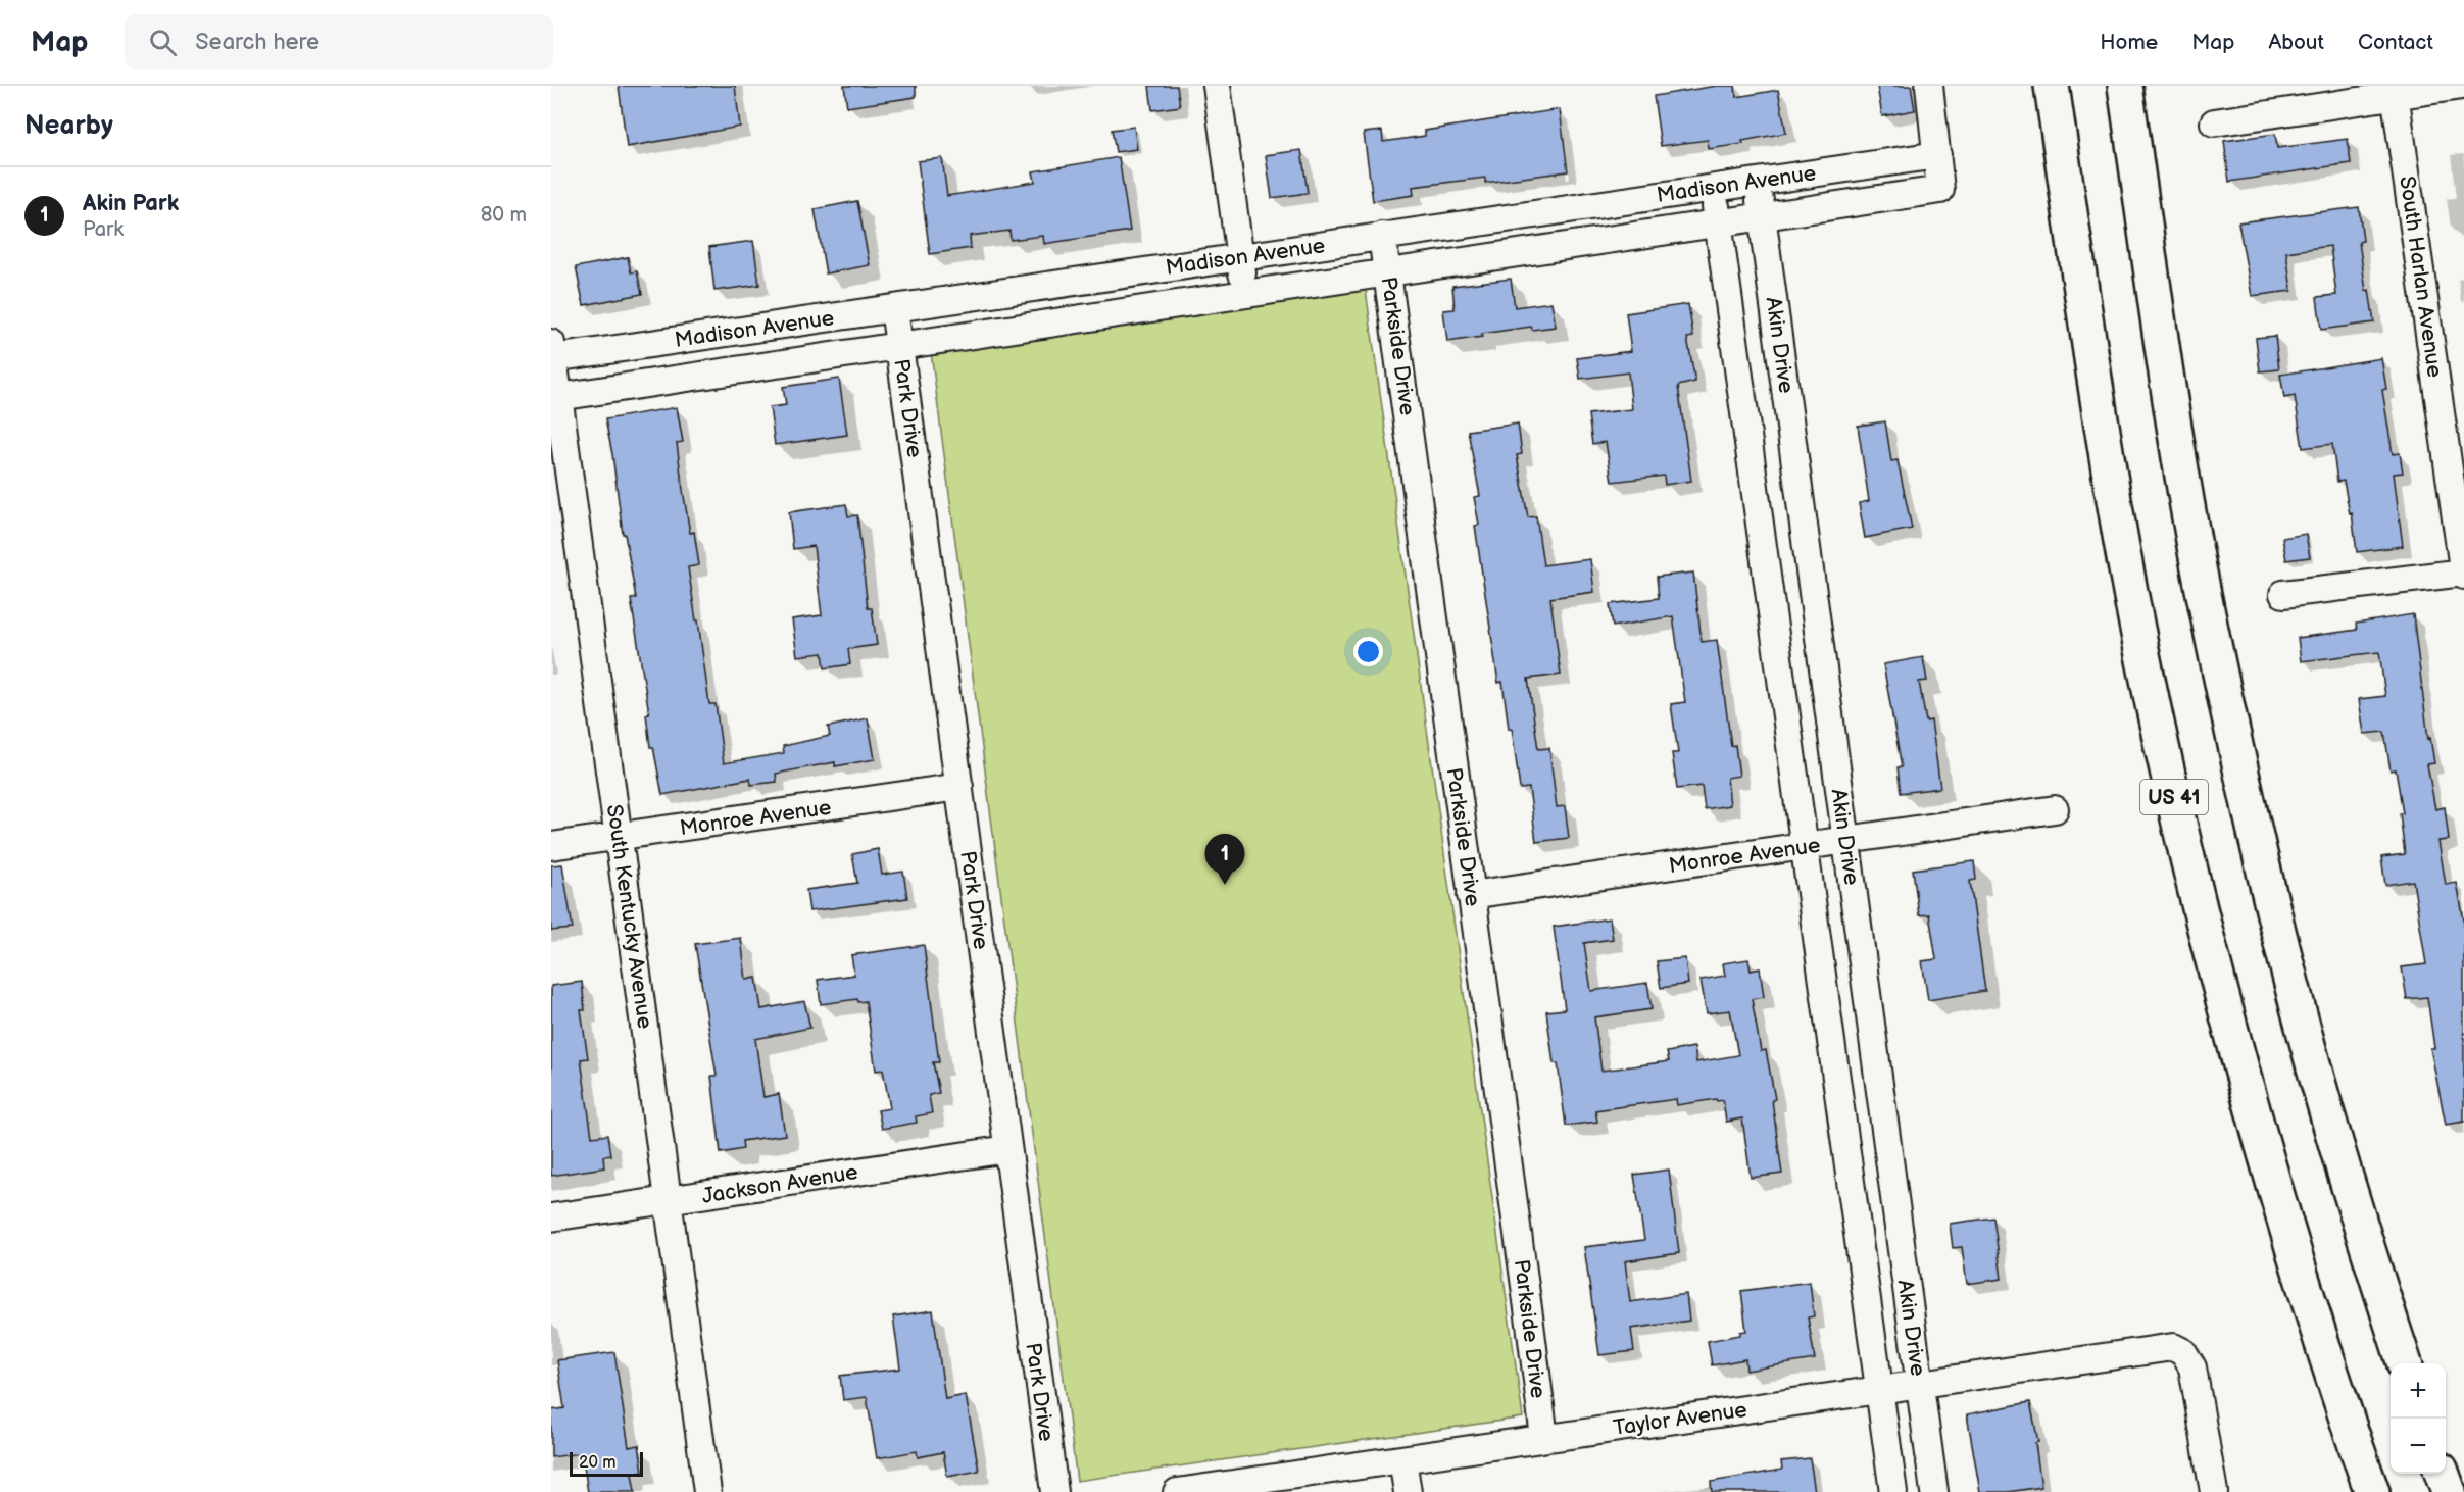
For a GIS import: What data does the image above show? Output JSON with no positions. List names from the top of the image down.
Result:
{
  "streets": {
    "highway": ["US 41"],
    "street": [
      "Madison Avenue",
      "South Harlan Avenue",
      "Akin Drive",
      "Parkside Drive",
      "Park Drive",
      "Monroe Avenue",
      "South Kentucky Avenue",
      "Jackson Avenue",
      "Taylor Avenue"
    ]
  },
  "crossings": [
    ["Madison Avenue", "Akin Drive"],
    ["Madison Avenue", "Parkside Drive"],
    ["Madison Avenue", "Park Drive"],
    ["Madison Avenue", "South Kentucky Avenue"],
    ["Akin Drive", "Monroe Avenue"],
    ["Akin Drive", "Taylor Avenue"],
    ["Parkside Drive", "Monroe Avenue"],
    ["Parkside Drive", "Taylor Avenue"],
    ["Park Drive", "Monroe Avenue"],
    ["Park Drive", "Jackson Avenue"],
    ["Monroe Avenue", "South Kentucky Avenue"],
    ["South Kentucky Avenue", "Jackson Avenue"]
  ],
  "scale_bar": "20 m",
  "page": {
    "header": "Map",
    "search": "Search here",
    "nav": [
      "Home",
      "Map",
      "About",
      "Contact"
    ],
    "heading": "Nearby",
    "list": [
      {
        "mark": "1",
        "name": "Akin Park",
        "note": "Park",
        "value": "80 m"
      }
    ],
    "pins": "1",
    "map_buttons": ["+", "−"],
    "scale": "20 m"
  }
}
